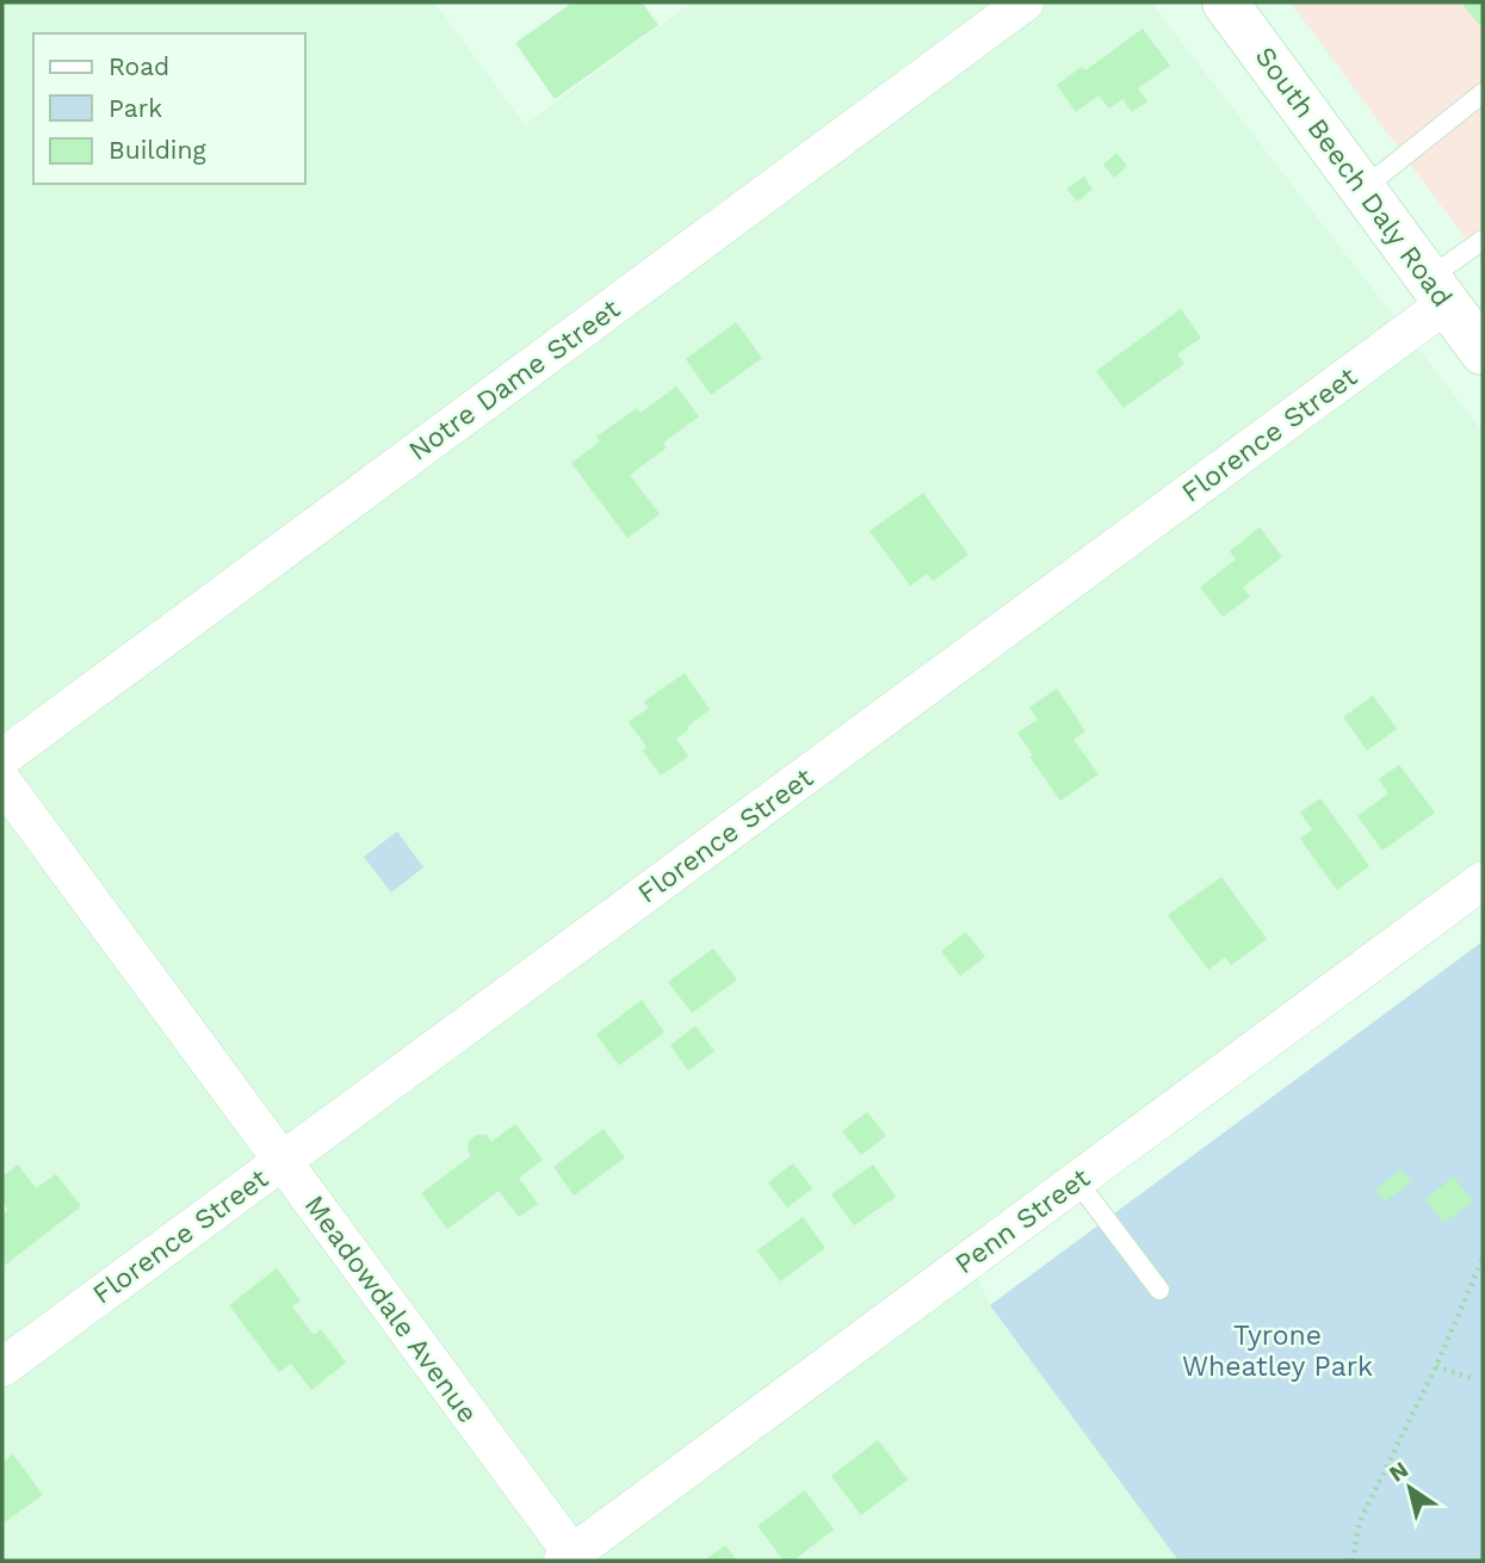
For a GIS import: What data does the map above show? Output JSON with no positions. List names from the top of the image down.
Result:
{
  "streets": {
    "main road": ["South Beech Daly Road"],
    "street": [
      "Notre Dame Street",
      "Florence Street",
      "Penn Street",
      "Meadowdale Avenue"
    ]
  },
  "crossings": [
    ["South Beech Daly Road", "Florence Street"],
    ["Florence Street", "Meadowdale Avenue"],
    ["Penn Street", "Meadowdale Avenue"]
  ],
  "parks": ["Tyrone Wheatley Park"],
  "legend": ["Road", "Park", "Building"],
  "north": "top left"
}
